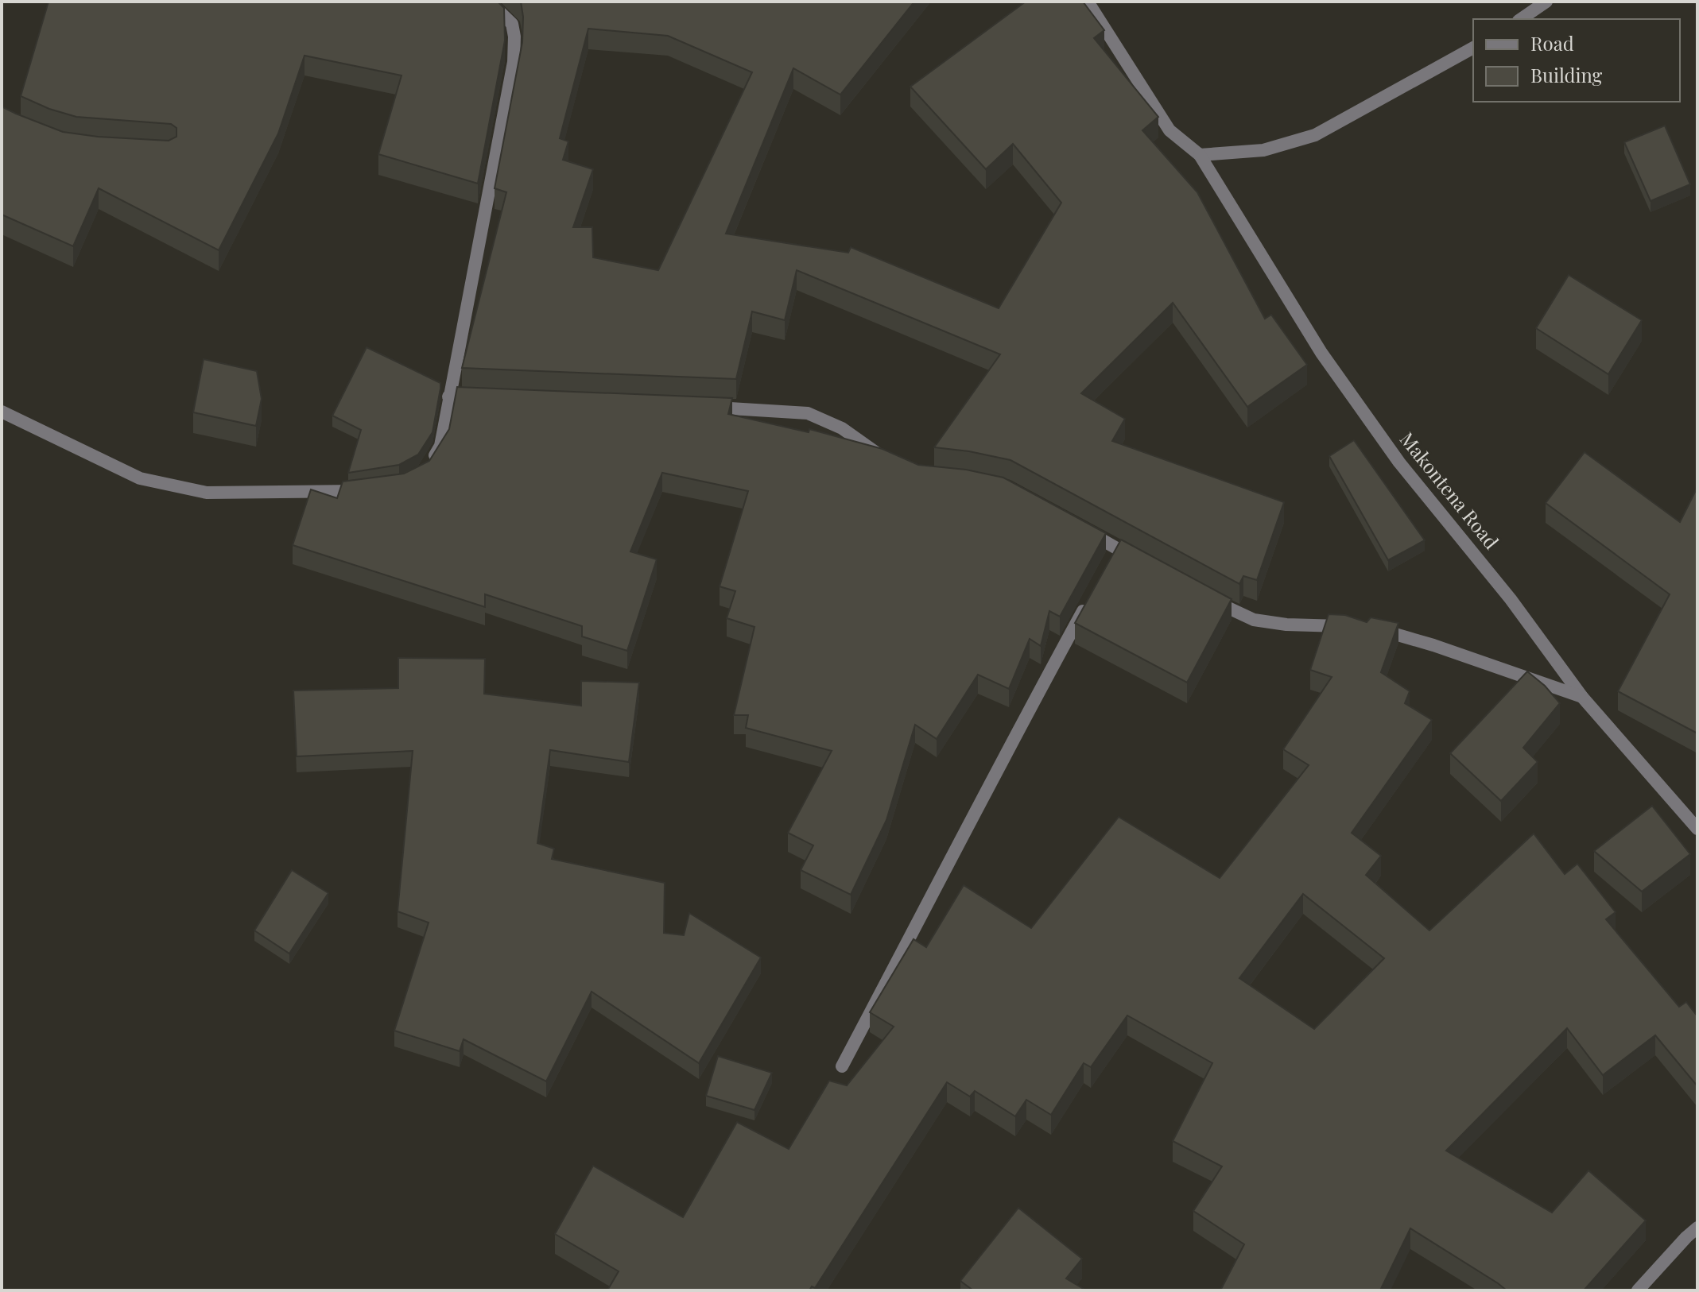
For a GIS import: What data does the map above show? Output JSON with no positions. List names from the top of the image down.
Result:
{
  "streets": {
    "street": ["Makontena Road"]
  },
  "legend": ["Road", "Building"]
}
